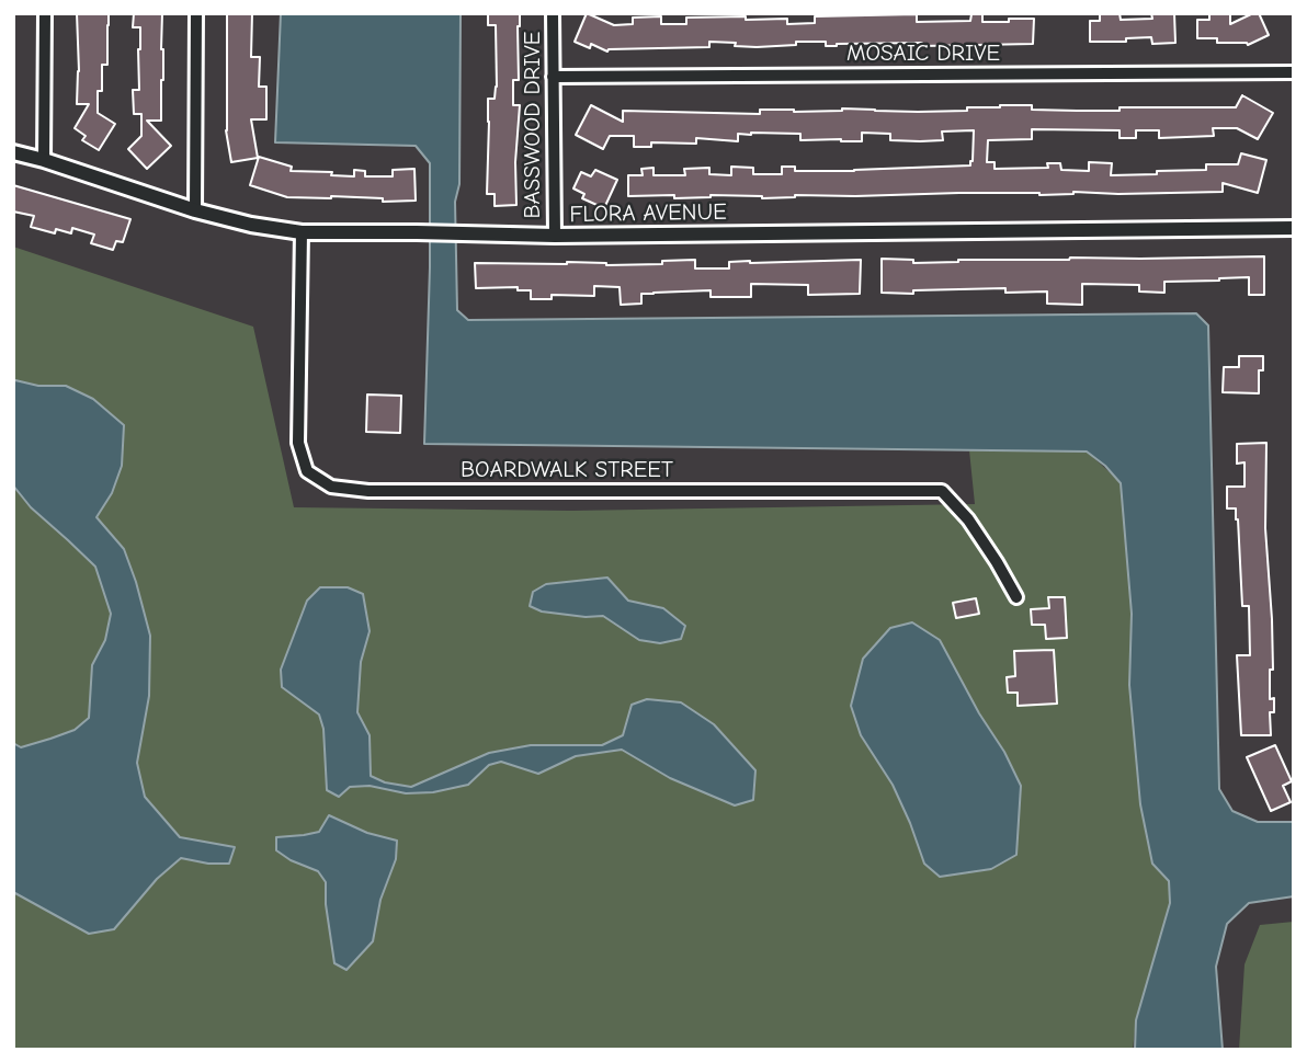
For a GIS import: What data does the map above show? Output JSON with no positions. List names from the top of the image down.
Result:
{
  "streets": {
    "street": [
      "MOSAIC DRIVE",
      "BASSWOOD DRIVE",
      "FLORA AVENUE",
      "BOARDWALK STREET"
    ]
  },
  "crossings": [
    ["MOSAIC DRIVE", "BASSWOOD DRIVE"],
    ["BASSWOOD DRIVE", "FLORA AVENUE"],
    ["FLORA AVENUE", "BOARDWALK STREET"]
  ]
}
